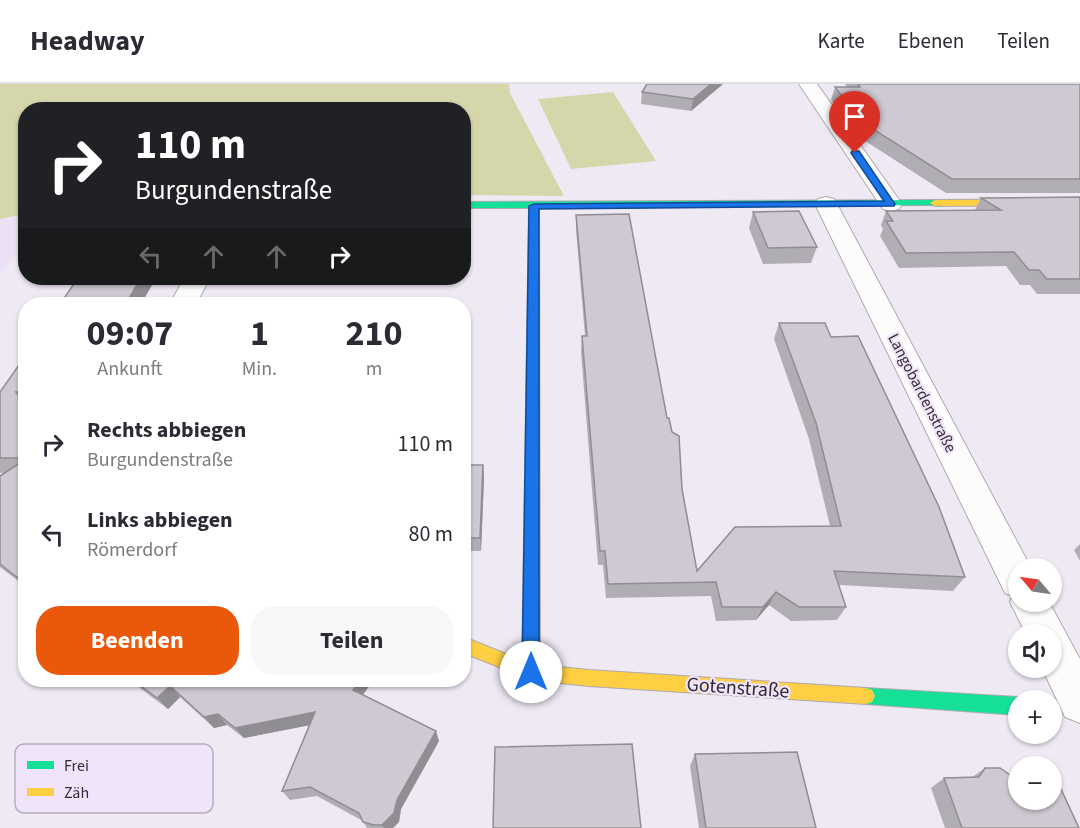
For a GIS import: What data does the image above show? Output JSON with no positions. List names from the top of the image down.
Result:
{
  "streets": {
    "street": ["Langobardenstraße", "Gotenstraße"]
  },
  "legend": ["Frei", "Zäh"],
  "north": "top left",
  "page": {
    "header": "Headway",
    "nav": ["Karte", "Ebenen", "Teilen"],
    "turn": ["110 m", "Burgundenstraße"],
    "eta": [
      "09:07",
      "Ankunft",
      "1",
      "Min.",
      "210",
      "m"
    ],
    "list": [
      {
        "name": "Rechts abbiegen",
        "note": "Burgundenstraße",
        "value": "110 m"
      },
      {
        "name": "Links abbiegen",
        "note": "Römerdorf",
        "value": "80 m"
      }
    ],
    "map_buttons": ["+", "−"],
    "buttons": ["Beenden", "Teilen"]
  }
}
